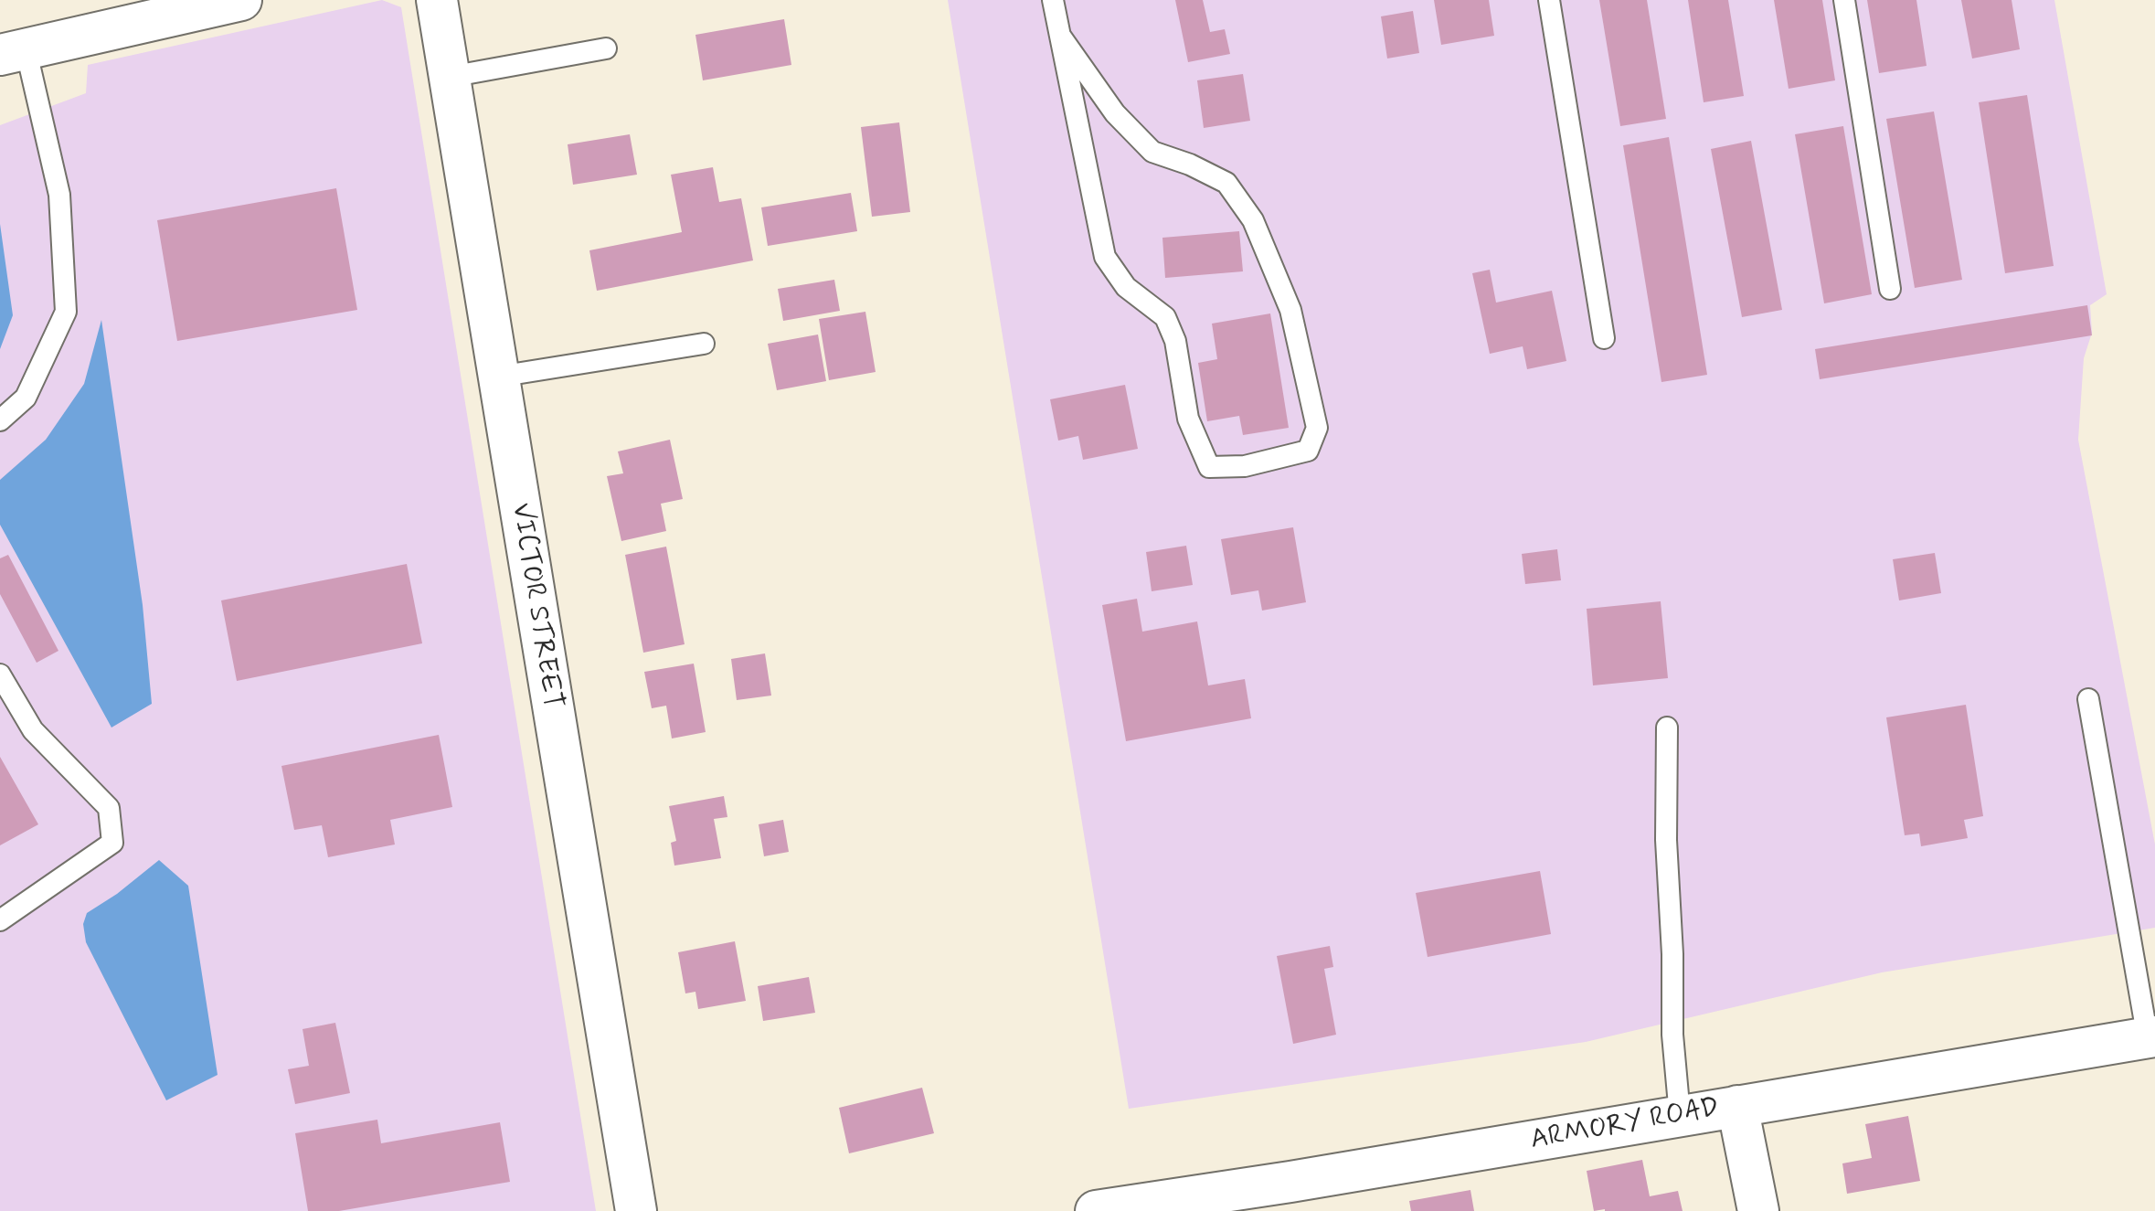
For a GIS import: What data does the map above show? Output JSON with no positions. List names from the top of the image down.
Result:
{
  "streets": {
    "street": ["VICTOR STREET", "ARMORY ROAD"]
  }
}
